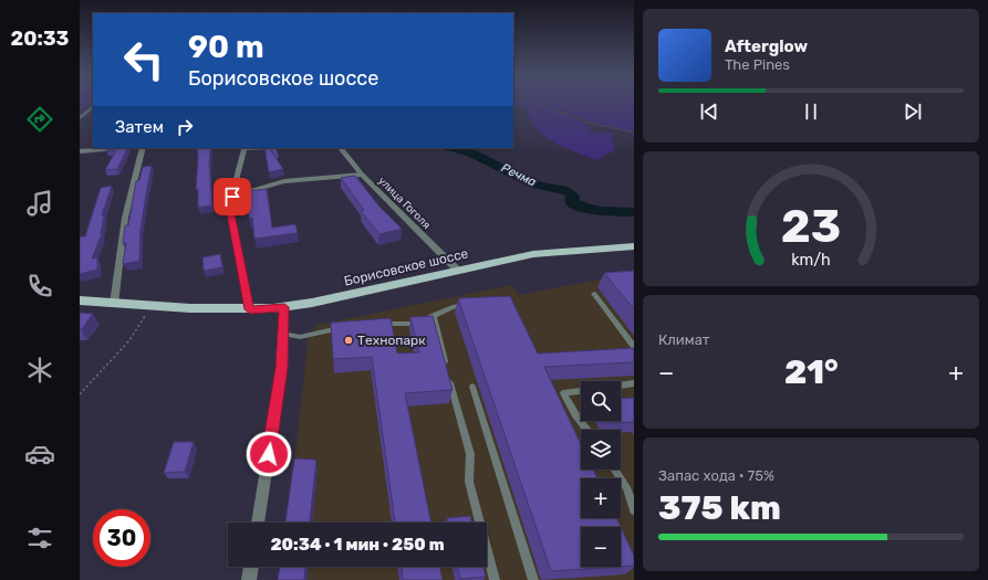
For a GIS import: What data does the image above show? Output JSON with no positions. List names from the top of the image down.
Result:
{
  "streets": {
    "main road": ["Борисовское шоссе"],
    "street": ["улица Гоголя"]
  },
  "crossings": [
    ["улица Гоголя", "Борисовское шоссе"]
  ],
  "water": ["Речма"],
  "places": ["Технопарк"],
  "page": {
    "tabs": "20:33",
    "turn": ["90 m", "Борисовское шоссе"],
    "song": ["Afterglow", "The Pines"],
    "then": "Затем",
    "tile": [
      "Климат",
      ["Запас хода · 75%", "375 km"]
    ],
    "heat": ["−", "21°", "+"],
    "map_buttons": ["+", "−"],
    "limit": "30",
    "trip": "20:34 · 1 мин · 250 m",
    "gauge": ["23", "km/h"]
  }
}
